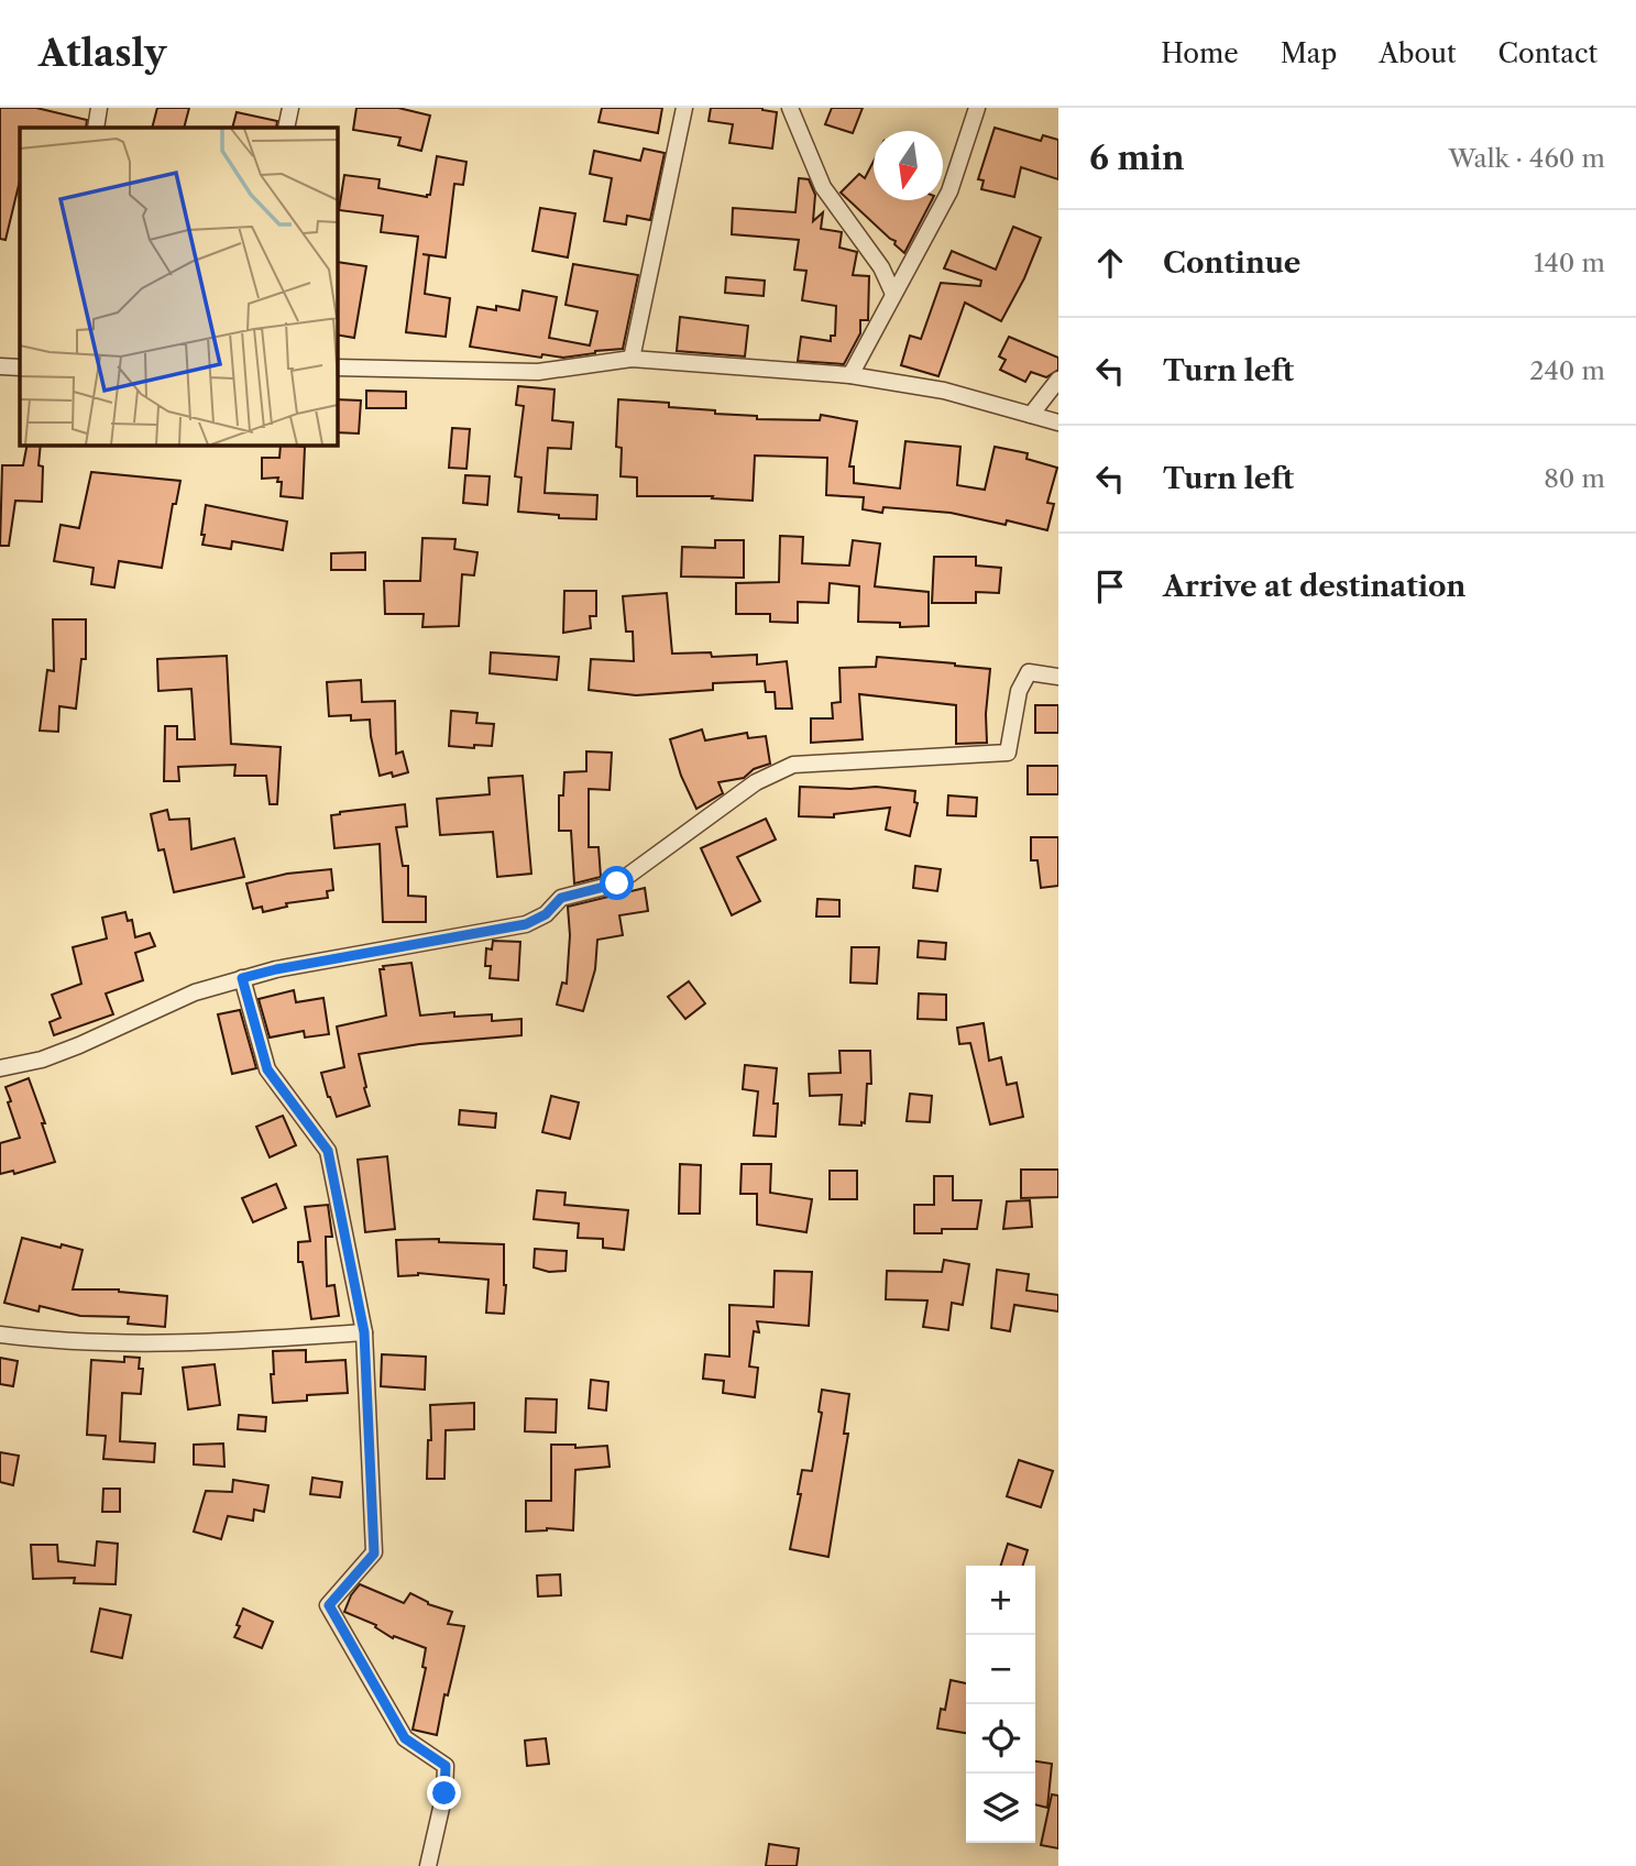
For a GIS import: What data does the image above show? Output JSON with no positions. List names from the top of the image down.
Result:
{
  "north": "bottom",
  "page": {
    "header": "Atlasly",
    "nav": [
      "Home",
      "Map",
      "About",
      "Contact"
    ],
    "heading": ["6 min", "Walk · 460 m"],
    "list": [
      ["Continue", "140 m"],
      ["Turn left", "240 m"],
      ["Turn left", "80 m"],
      "Arrive at destination"
    ],
    "map_buttons": ["+", "−"]
  }
}
